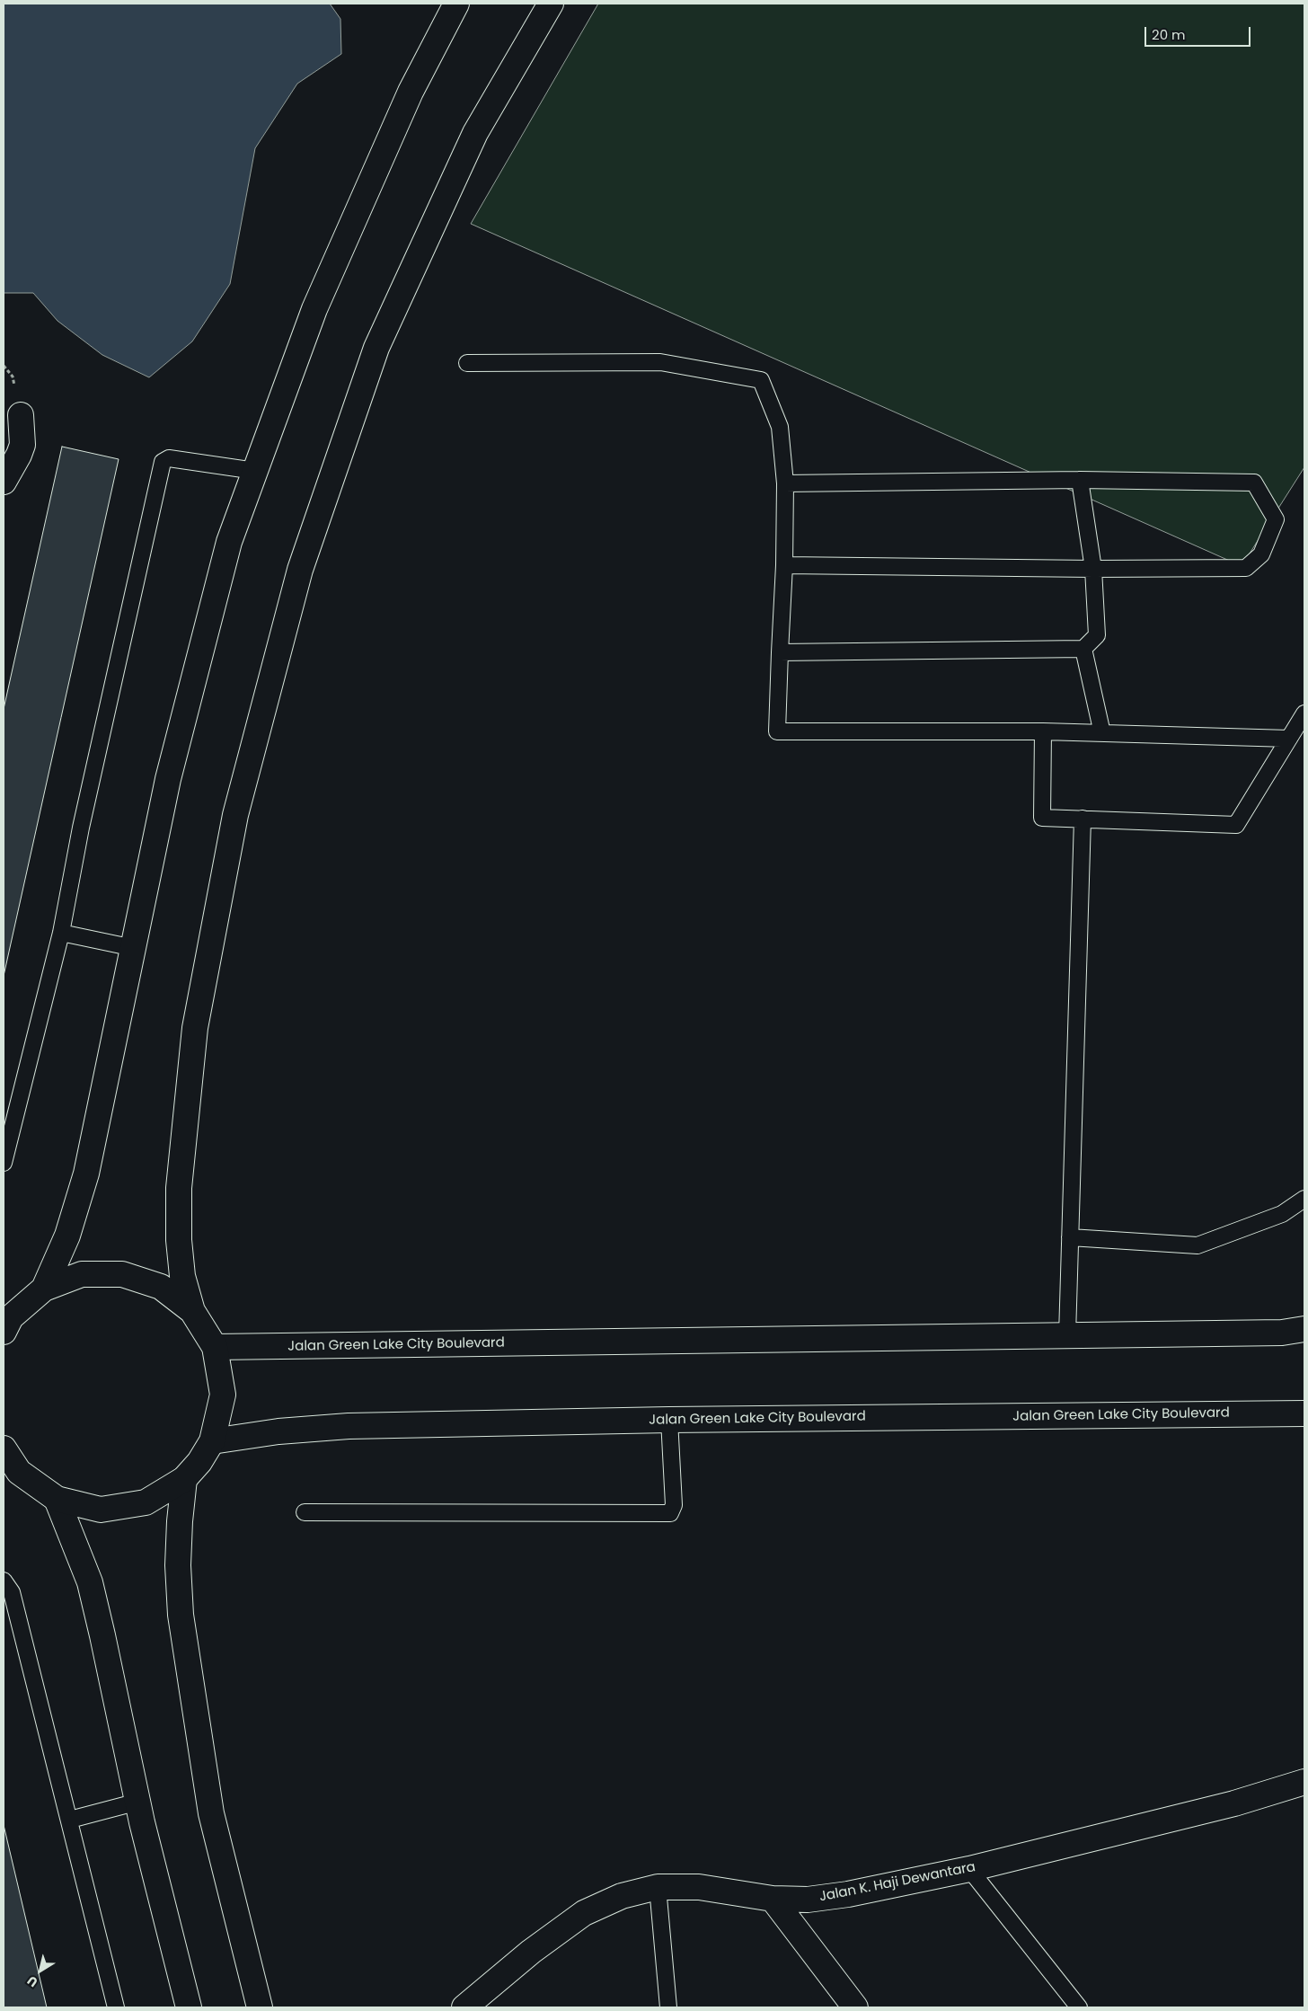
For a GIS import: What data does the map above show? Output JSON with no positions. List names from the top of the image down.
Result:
{
  "streets": {
    "street": ["Jalan Green Lake City Boulevard", "Jalan K. Haji Dewantara"]
  },
  "scale_bar": "20 m",
  "north": "bottom left"
}
